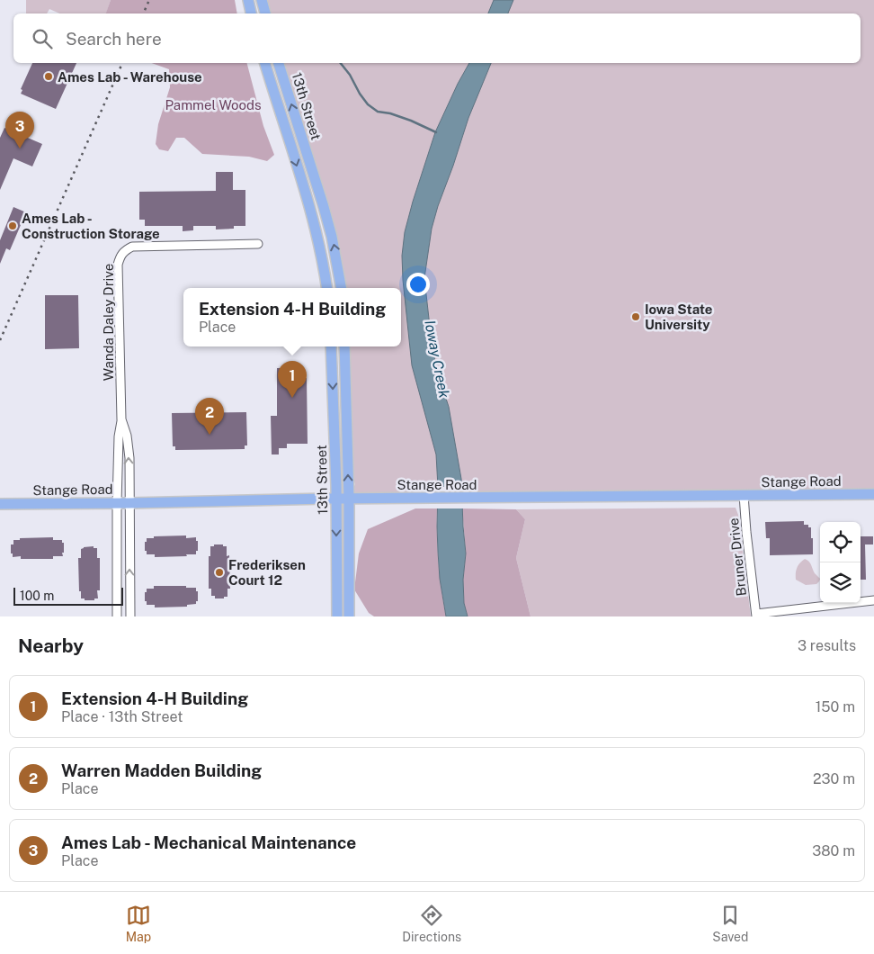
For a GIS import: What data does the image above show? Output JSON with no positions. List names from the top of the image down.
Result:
{
  "streets": {
    "main road": ["13th Street", "Stange Road"],
    "street": ["Wanda Daley Drive", "Bruner Drive"]
  },
  "crossings": [
    ["13th Street", "Stange Road"],
    ["Wanda Daley Drive", "Stange Road"],
    ["Stange Road", "Bruner Drive"]
  ],
  "water": ["Ioway Creek"],
  "parks": ["Pammel Woods"],
  "places": [
    "Ames Lab - Warehouse",
    "Ames Lab - Construction Storage",
    "Iowa State University",
    "Frederiksen Court 12"
  ],
  "scale_bar": "100 m",
  "page": {
    "search": "Search here",
    "pins": ["3", "1", "2"],
    "popup": ["Extension 4-H Building", "Place"],
    "scale": "100 m",
    "heading": ["Nearby", "3 results"],
    "list": [
      {
        "mark": "1",
        "name": "Extension 4-H Building",
        "note": "Place · 13th Street",
        "value": "150 m"
      },
      {
        "mark": "2",
        "name": "Warren Madden Building",
        "note": "Place",
        "value": "230 m"
      },
      {
        "mark": "3",
        "name": "Ames Lab - Mechanical Maintenance",
        "note": "Place",
        "value": "380 m"
      }
    ],
    "nav": ["Map", "Directions", "Saved"]
  }
}
